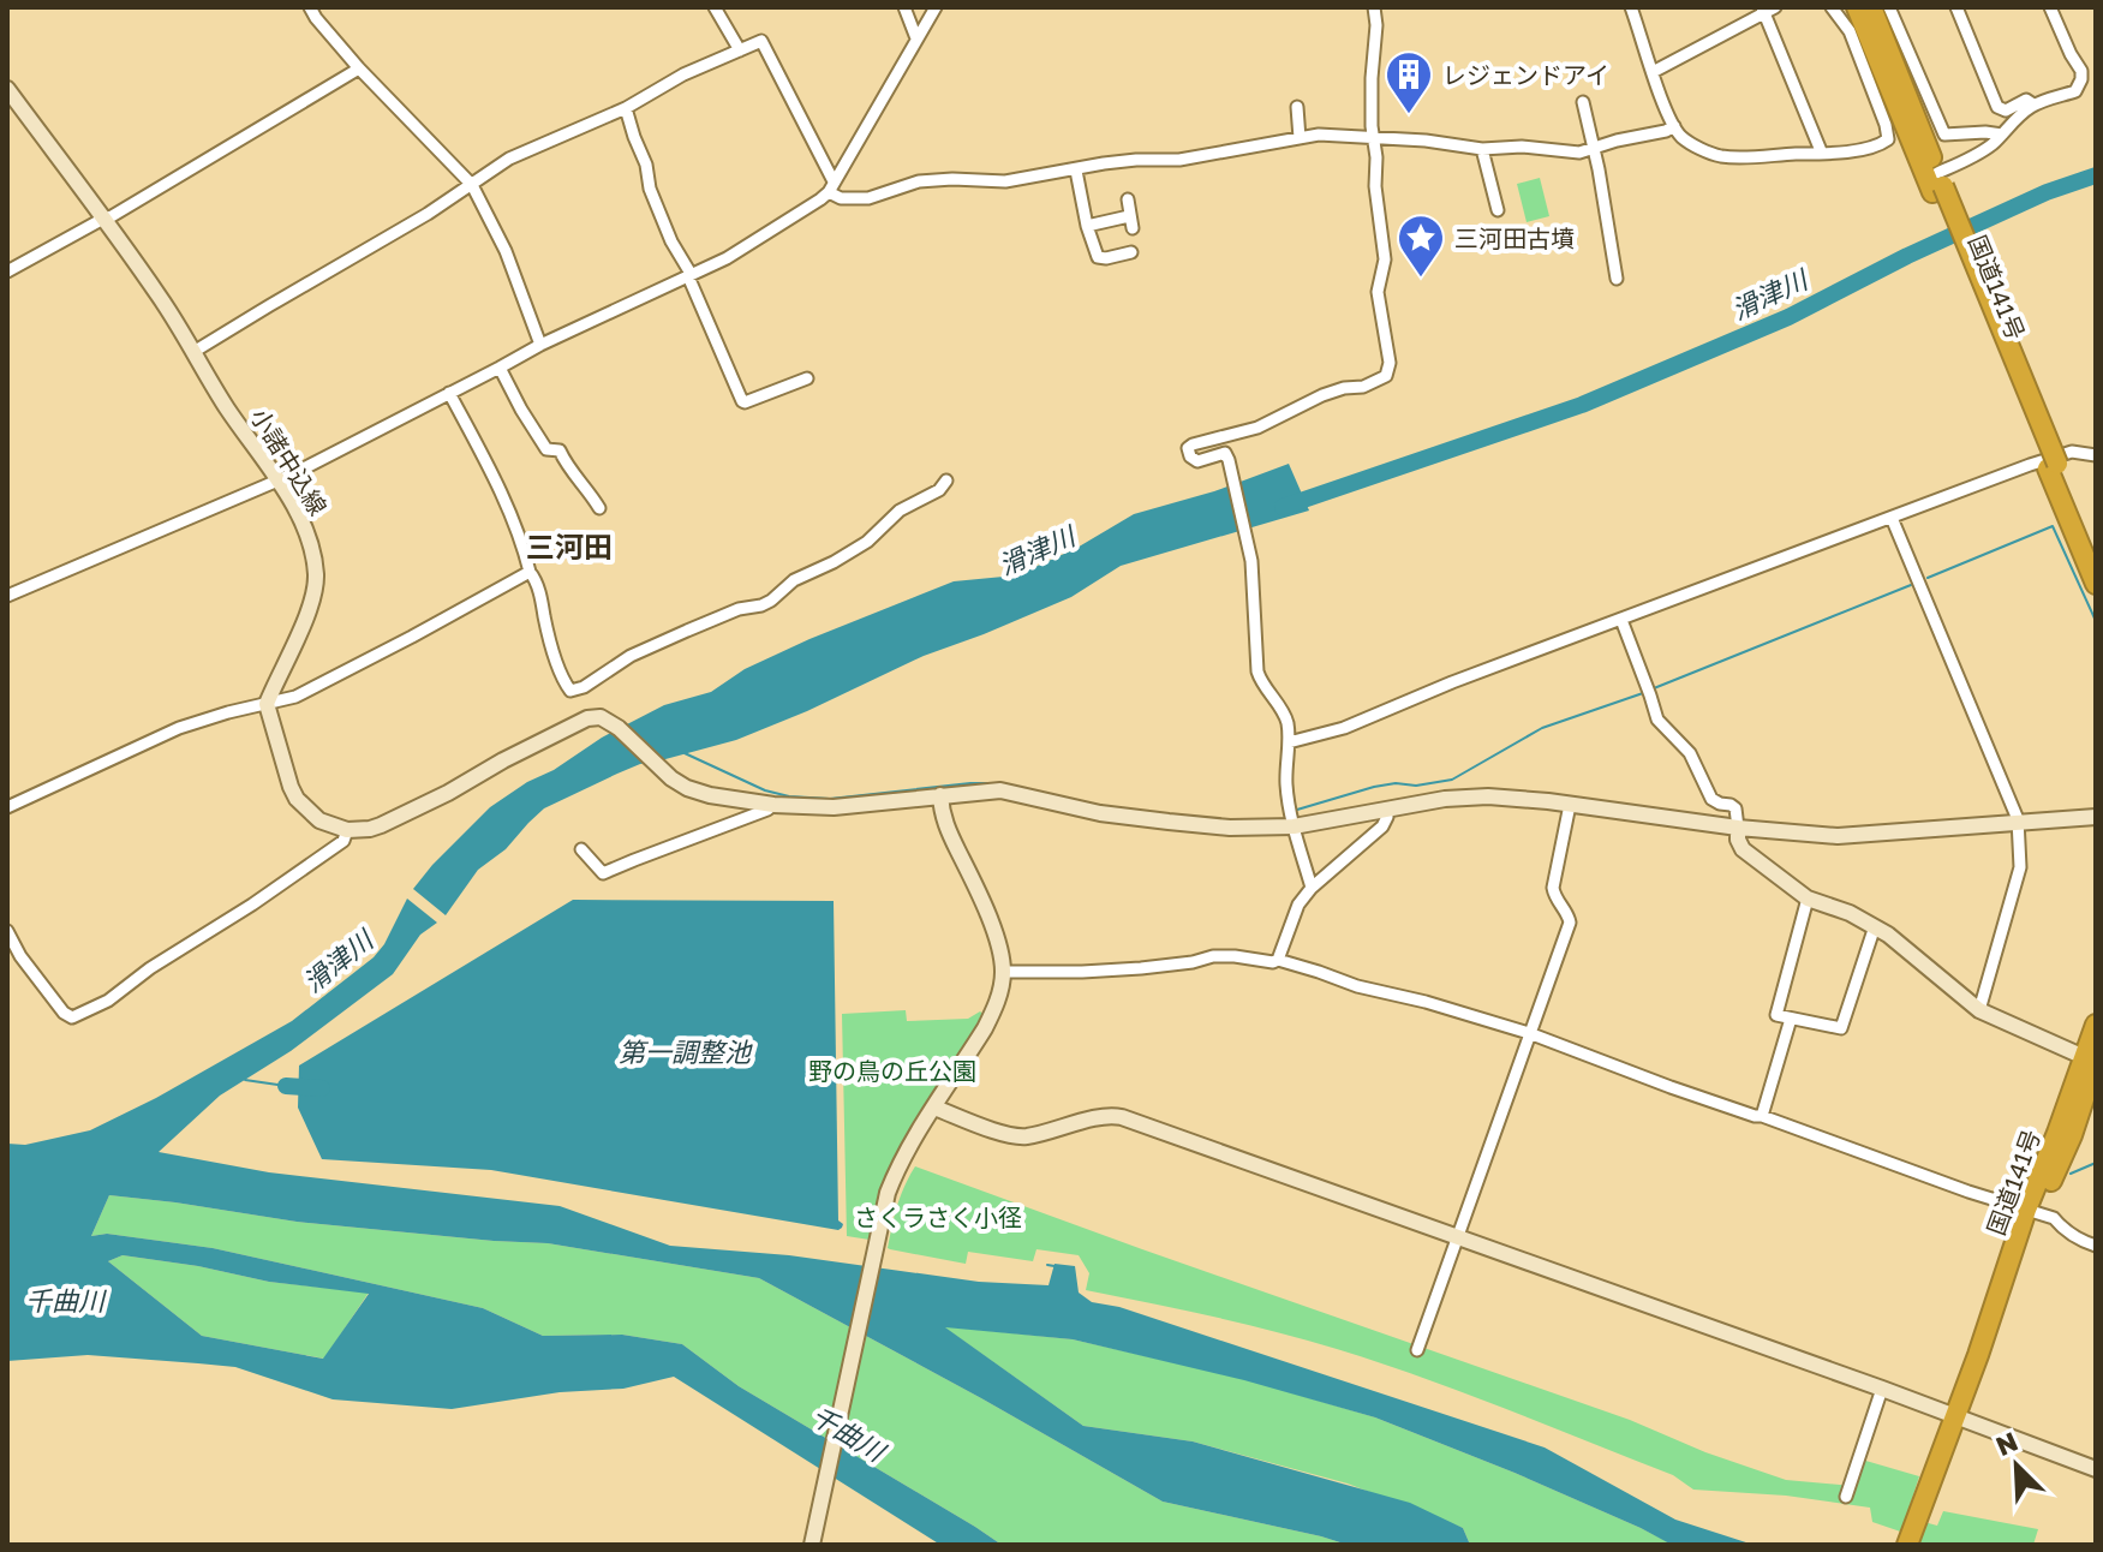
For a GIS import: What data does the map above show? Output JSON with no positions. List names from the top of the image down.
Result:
{
  "streets": {
    "highway": ["国道141号"],
    "main road": ["小諸中込線"]
  },
  "districts": ["三河田"],
  "water": ["滑津川", "第一調整池", "千曲川"],
  "parks": ["野の鳥の丘公園", "さくラさく小径"],
  "places": {
    "building": ["レジェンドアイ"],
    "place": ["三河田古墳"]
  },
  "north": "top left"
}
